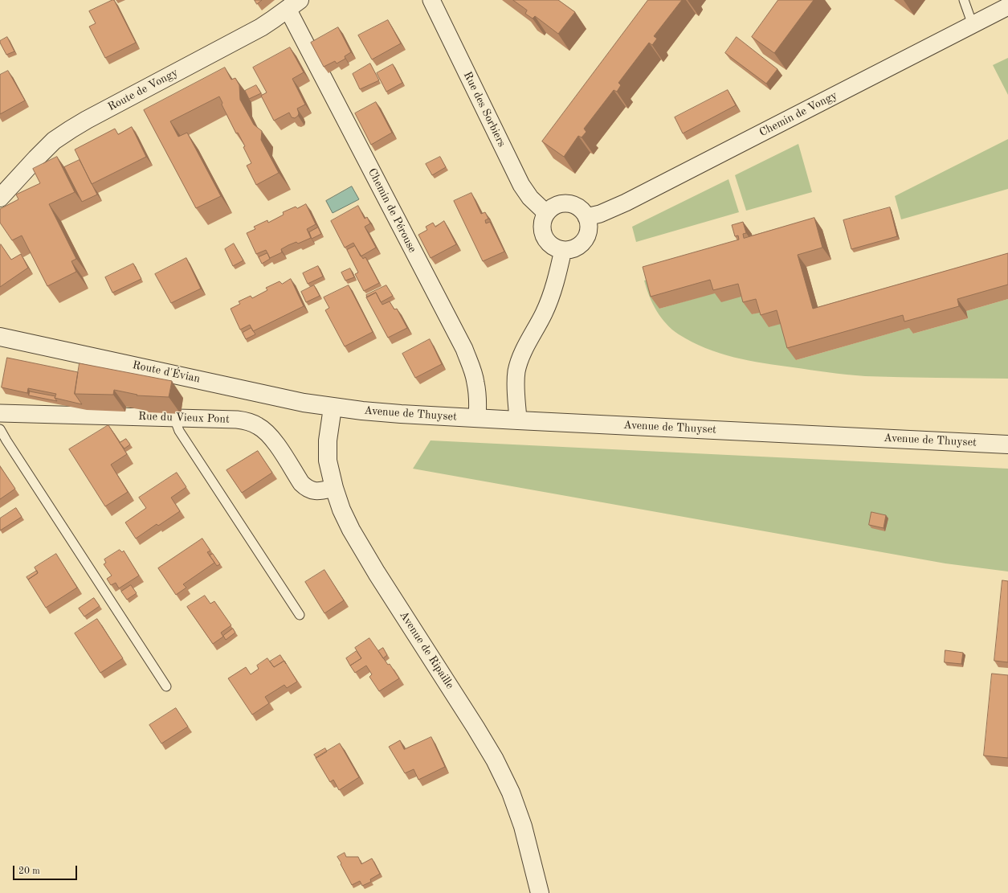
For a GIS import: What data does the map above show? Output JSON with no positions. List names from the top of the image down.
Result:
{
  "streets": {
    "street": [
      "Route de Vongy",
      "Rue des Sorbiers",
      "Chemin de Vongy",
      "Chemin de Pérouse",
      "Route d'Évian",
      "Avenue de Thuyset",
      "Rue du Vieux Pont",
      "Avenue de Ripaille"
    ]
  },
  "crossings": [
    ["Route de Vongy", "Chemin de Pérouse"],
    ["Rue des Sorbiers", "Chemin de Vongy"],
    ["Chemin de Pérouse", "Avenue de Thuyset"],
    ["Route d'Évian", "Avenue de Thuyset"],
    ["Route d'Évian", "Avenue de Ripaille"],
    ["Avenue de Thuyset", "Avenue de Ripaille"],
    ["Rue du Vieux Pont", "Avenue de Ripaille"]
  ],
  "scale_bar": "20 m"
}
